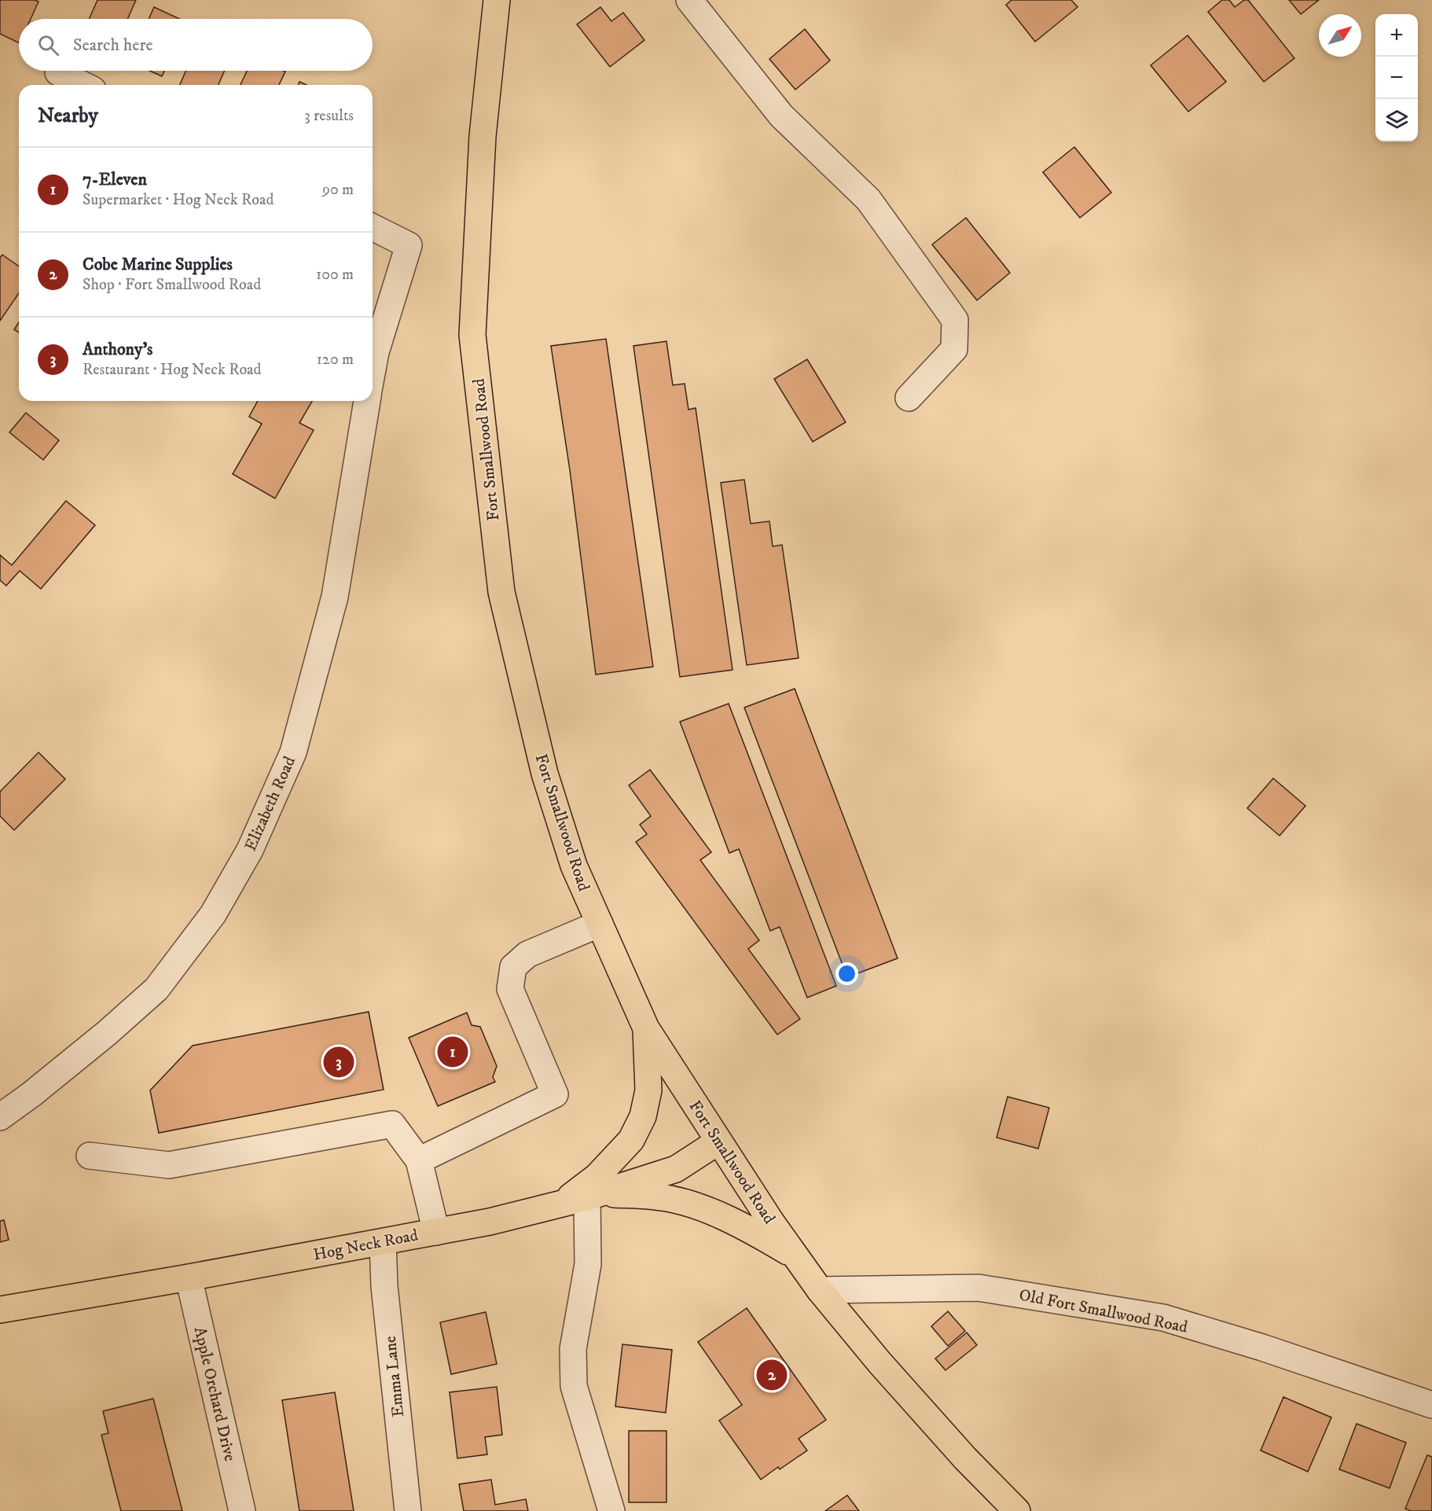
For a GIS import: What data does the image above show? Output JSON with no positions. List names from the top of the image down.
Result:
{
  "streets": {
    "main road": ["Fort Smallwood Road", "Hog Neck Road"],
    "street": [
      "Elizabeth Road",
      "Old Fort Smallwood Road",
      "Emma Lane",
      "Apple Orchard Drive"
    ]
  },
  "crossings": [
    ["Fort Smallwood Road", "Hog Neck Road"],
    ["Fort Smallwood Road", "Old Fort Smallwood Road"],
    ["Hog Neck Road", "Emma Lane"],
    ["Hog Neck Road", "Apple Orchard Drive"]
  ],
  "north": "top right",
  "page": {
    "map_buttons": ["+", "−"],
    "search": "Search here",
    "heading": ["Nearby", "3 results"],
    "list": [
      {
        "mark": "1",
        "name": "7-Eleven",
        "note": "Supermarket · Hog Neck Road",
        "value": "90 m"
      },
      {
        "mark": "2",
        "name": "Cobe Marine Supplies",
        "note": "Shop · Fort Smallwood Road",
        "value": "100 m"
      },
      {
        "mark": "3",
        "name": "Anthony's",
        "note": "Restaurant · Hog Neck Road",
        "value": "120 m"
      }
    ],
    "pins": ["1", "3", "2"]
  }
}
